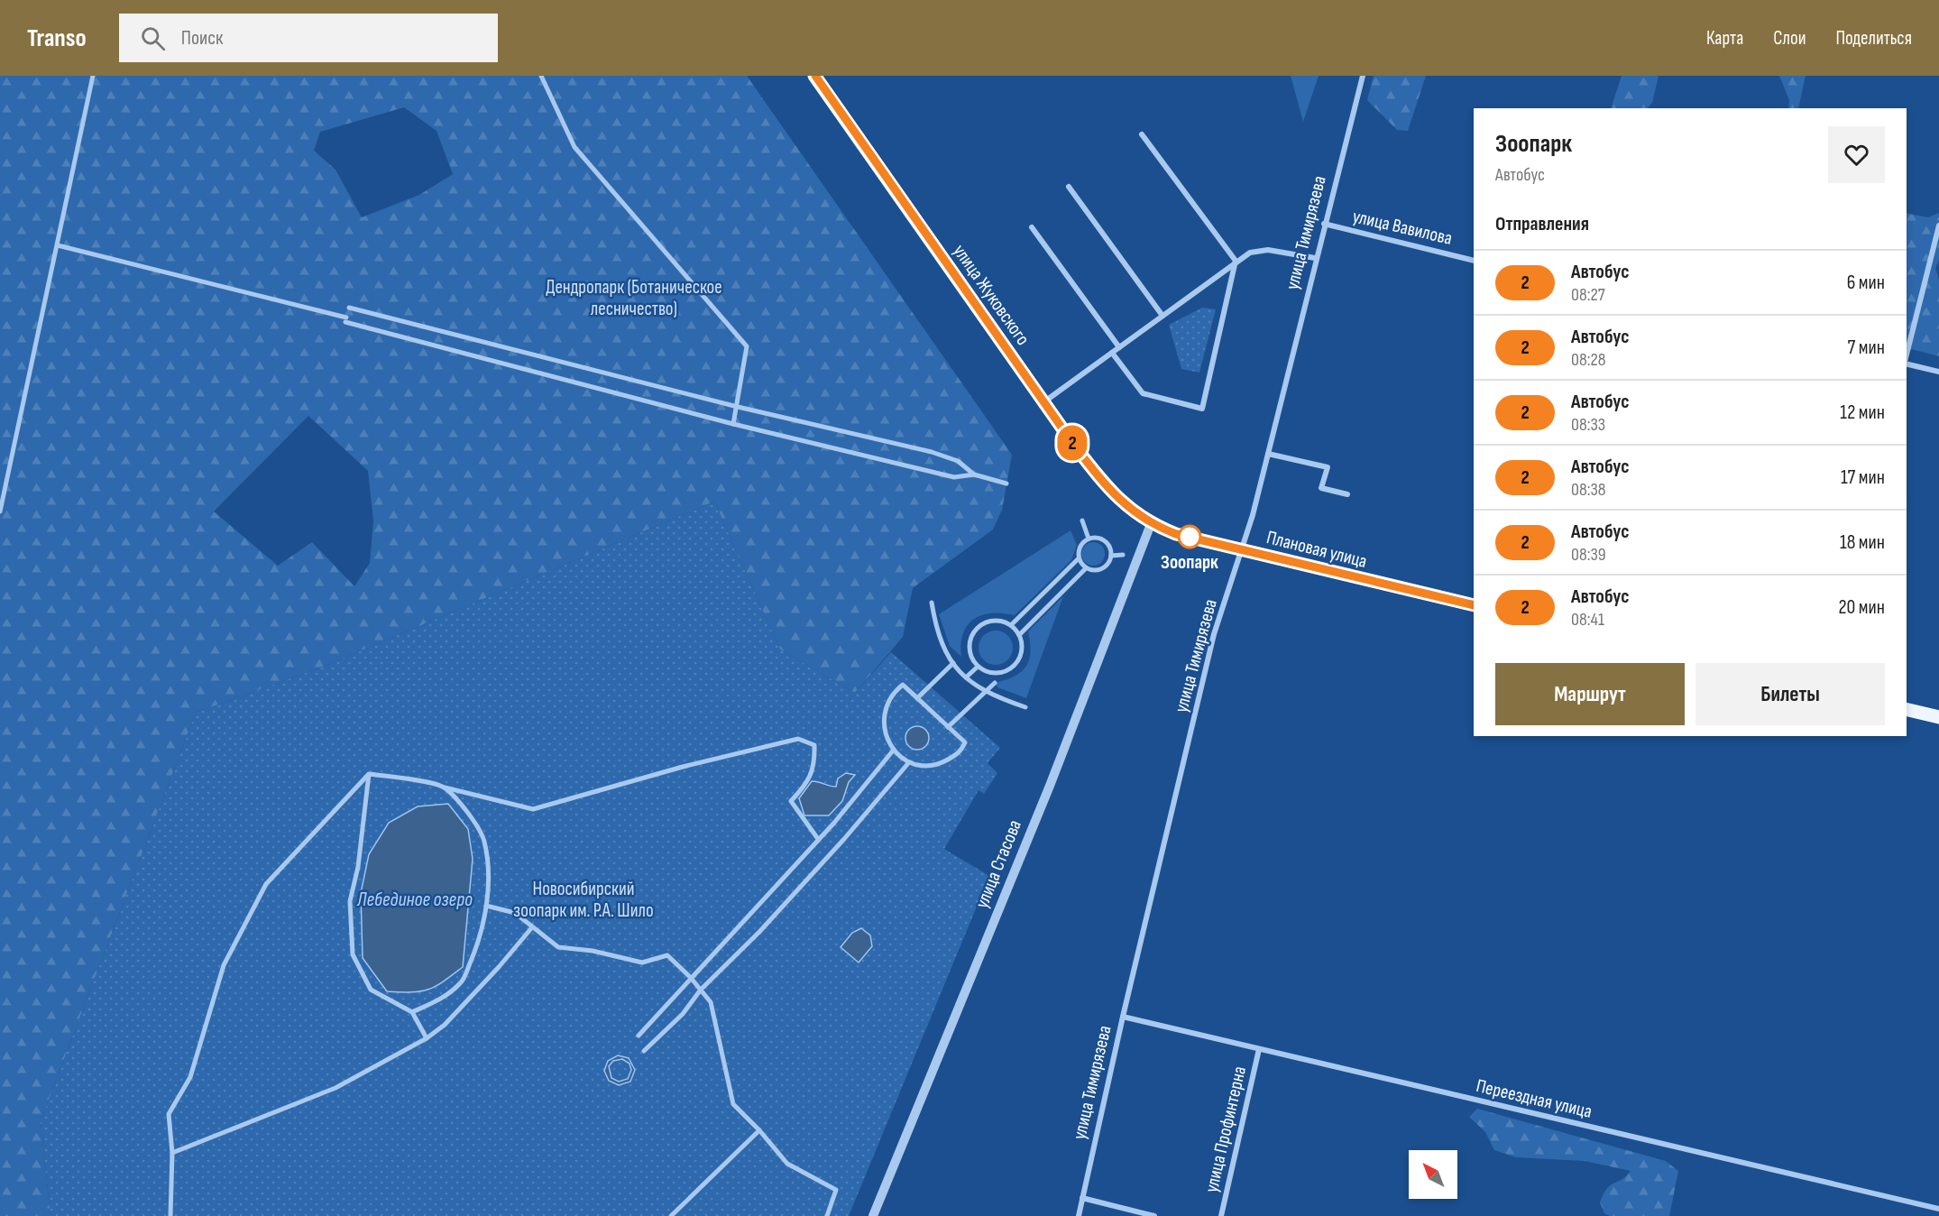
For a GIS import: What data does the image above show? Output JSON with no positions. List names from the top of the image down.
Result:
{
  "streets": {
    "main road": ["улица Жуковского", "Плановая улица"],
    "street": [
      "улица Вавилова",
      "улица Тимирязева",
      "улица Стасова",
      "Переездная улица",
      "улица Профинтерна"
    ]
  },
  "crossings": [
    ["улица Вавилова", "улица Тимирязева"],
    ["улица Тимирязева", "Плановая улица"],
    ["улица Тимирязева", "Переездная улица"],
    ["улица Жуковского", "Плановая улица"],
    ["улица Жуковского", "улица Стасова"],
    ["Плановая улица", "улица Стасова"],
    ["Переездная улица", "улица Профинтерна"]
  ],
  "water": ["Лебединое озеро"],
  "parks": ["Дендропарк (Ботаническое лесничество)", "Новосибирский зоопарк им. Р.А. Шило"],
  "places": ["Зоопарк"],
  "lines": ["bus line 2"],
  "north": "top left",
  "page": {
    "header": "Transo",
    "search": "Поиск",
    "nav": ["Карта", "Слои", "Поделиться"],
    "on_map": "2",
    "heading": [
      ["Зоопарк", "Автобус"],
      "Отправления"
    ],
    "list": [
      {
        "mark": "2",
        "name": "Автобус",
        "note": "08:27",
        "value": "6 мин"
      },
      {
        "mark": "2",
        "name": "Автобус",
        "note": "08:28",
        "value": "7 мин"
      },
      {
        "mark": "2",
        "name": "Автобус",
        "note": "08:33",
        "value": "12 мин"
      },
      {
        "mark": "2",
        "name": "Автобус",
        "note": "08:38",
        "value": "17 мин"
      },
      {
        "mark": "2",
        "name": "Автобус",
        "note": "08:39",
        "value": "18 мин"
      },
      {
        "mark": "2",
        "name": "Автобус",
        "note": "08:41",
        "value": "20 мин"
      }
    ],
    "buttons": ["Маршрут", "Билеты"]
  }
}
